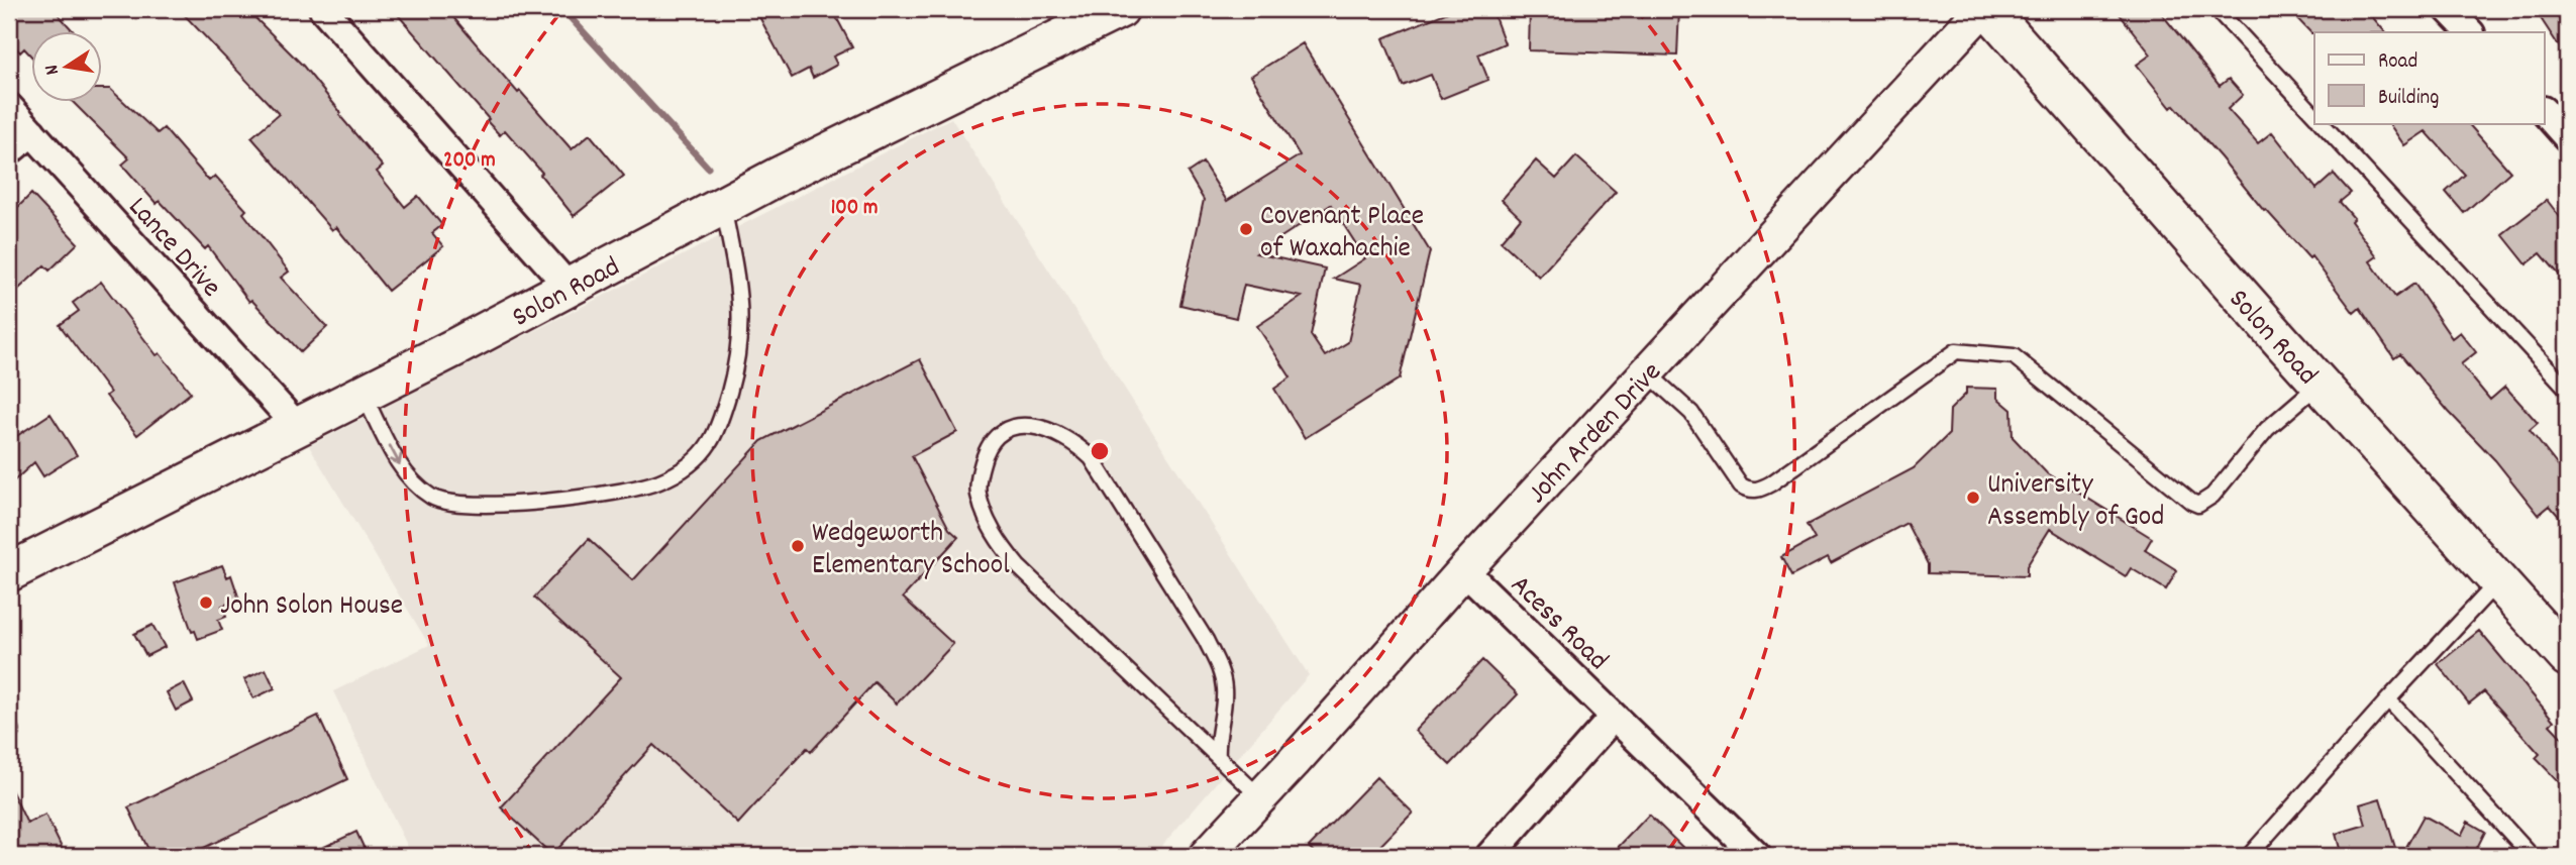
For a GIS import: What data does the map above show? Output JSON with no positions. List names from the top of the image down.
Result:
{
  "streets": {
    "main road": ["Solon Road"],
    "street": ["Lance Drive", "John Arden Drive", "Acess Road"]
  },
  "crossings": [
    ["Lance Drive", "Solon Road"],
    ["John Arden Drive", "Acess Road"]
  ],
  "places": [
    "Covenant Place of Waxahachie",
    "University Assembly of God",
    "Wedgeworth Elementary School",
    "John Solon House"
  ],
  "legend": ["Road", "Building"],
  "north": "left",
  "rings": ["200 m", "100 m"]
}
